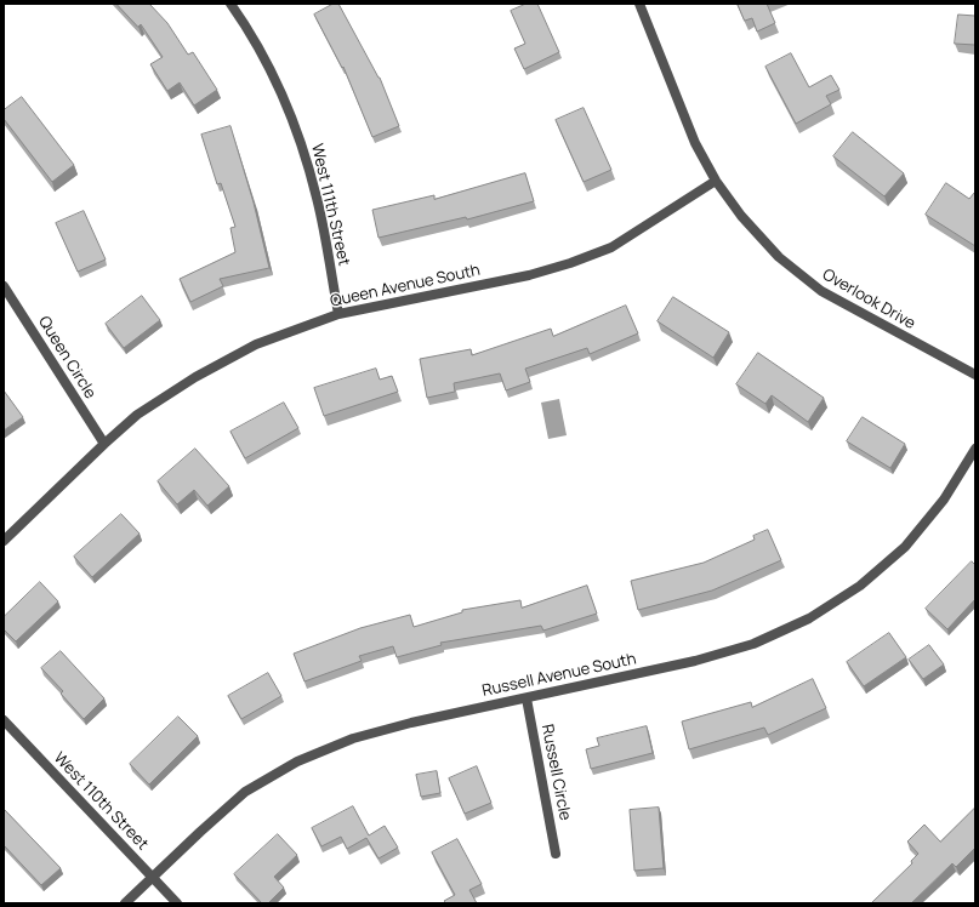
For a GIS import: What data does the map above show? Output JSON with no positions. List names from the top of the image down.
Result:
{
  "streets": {
    "street": [
      "West 111th Street",
      "Queen Avenue South",
      "Overlook Drive",
      "Queen Circle",
      "Russell Avenue South",
      "Russell Circle",
      "West 110th Street"
    ]
  },
  "crossings": [
    ["West 111th Street", "Queen Avenue South"],
    ["Queen Avenue South", "Overlook Drive"],
    ["Queen Avenue South", "Queen Circle"],
    ["Russell Avenue South", "Russell Circle"],
    ["Russell Avenue South", "West 110th Street"]
  ]
}
